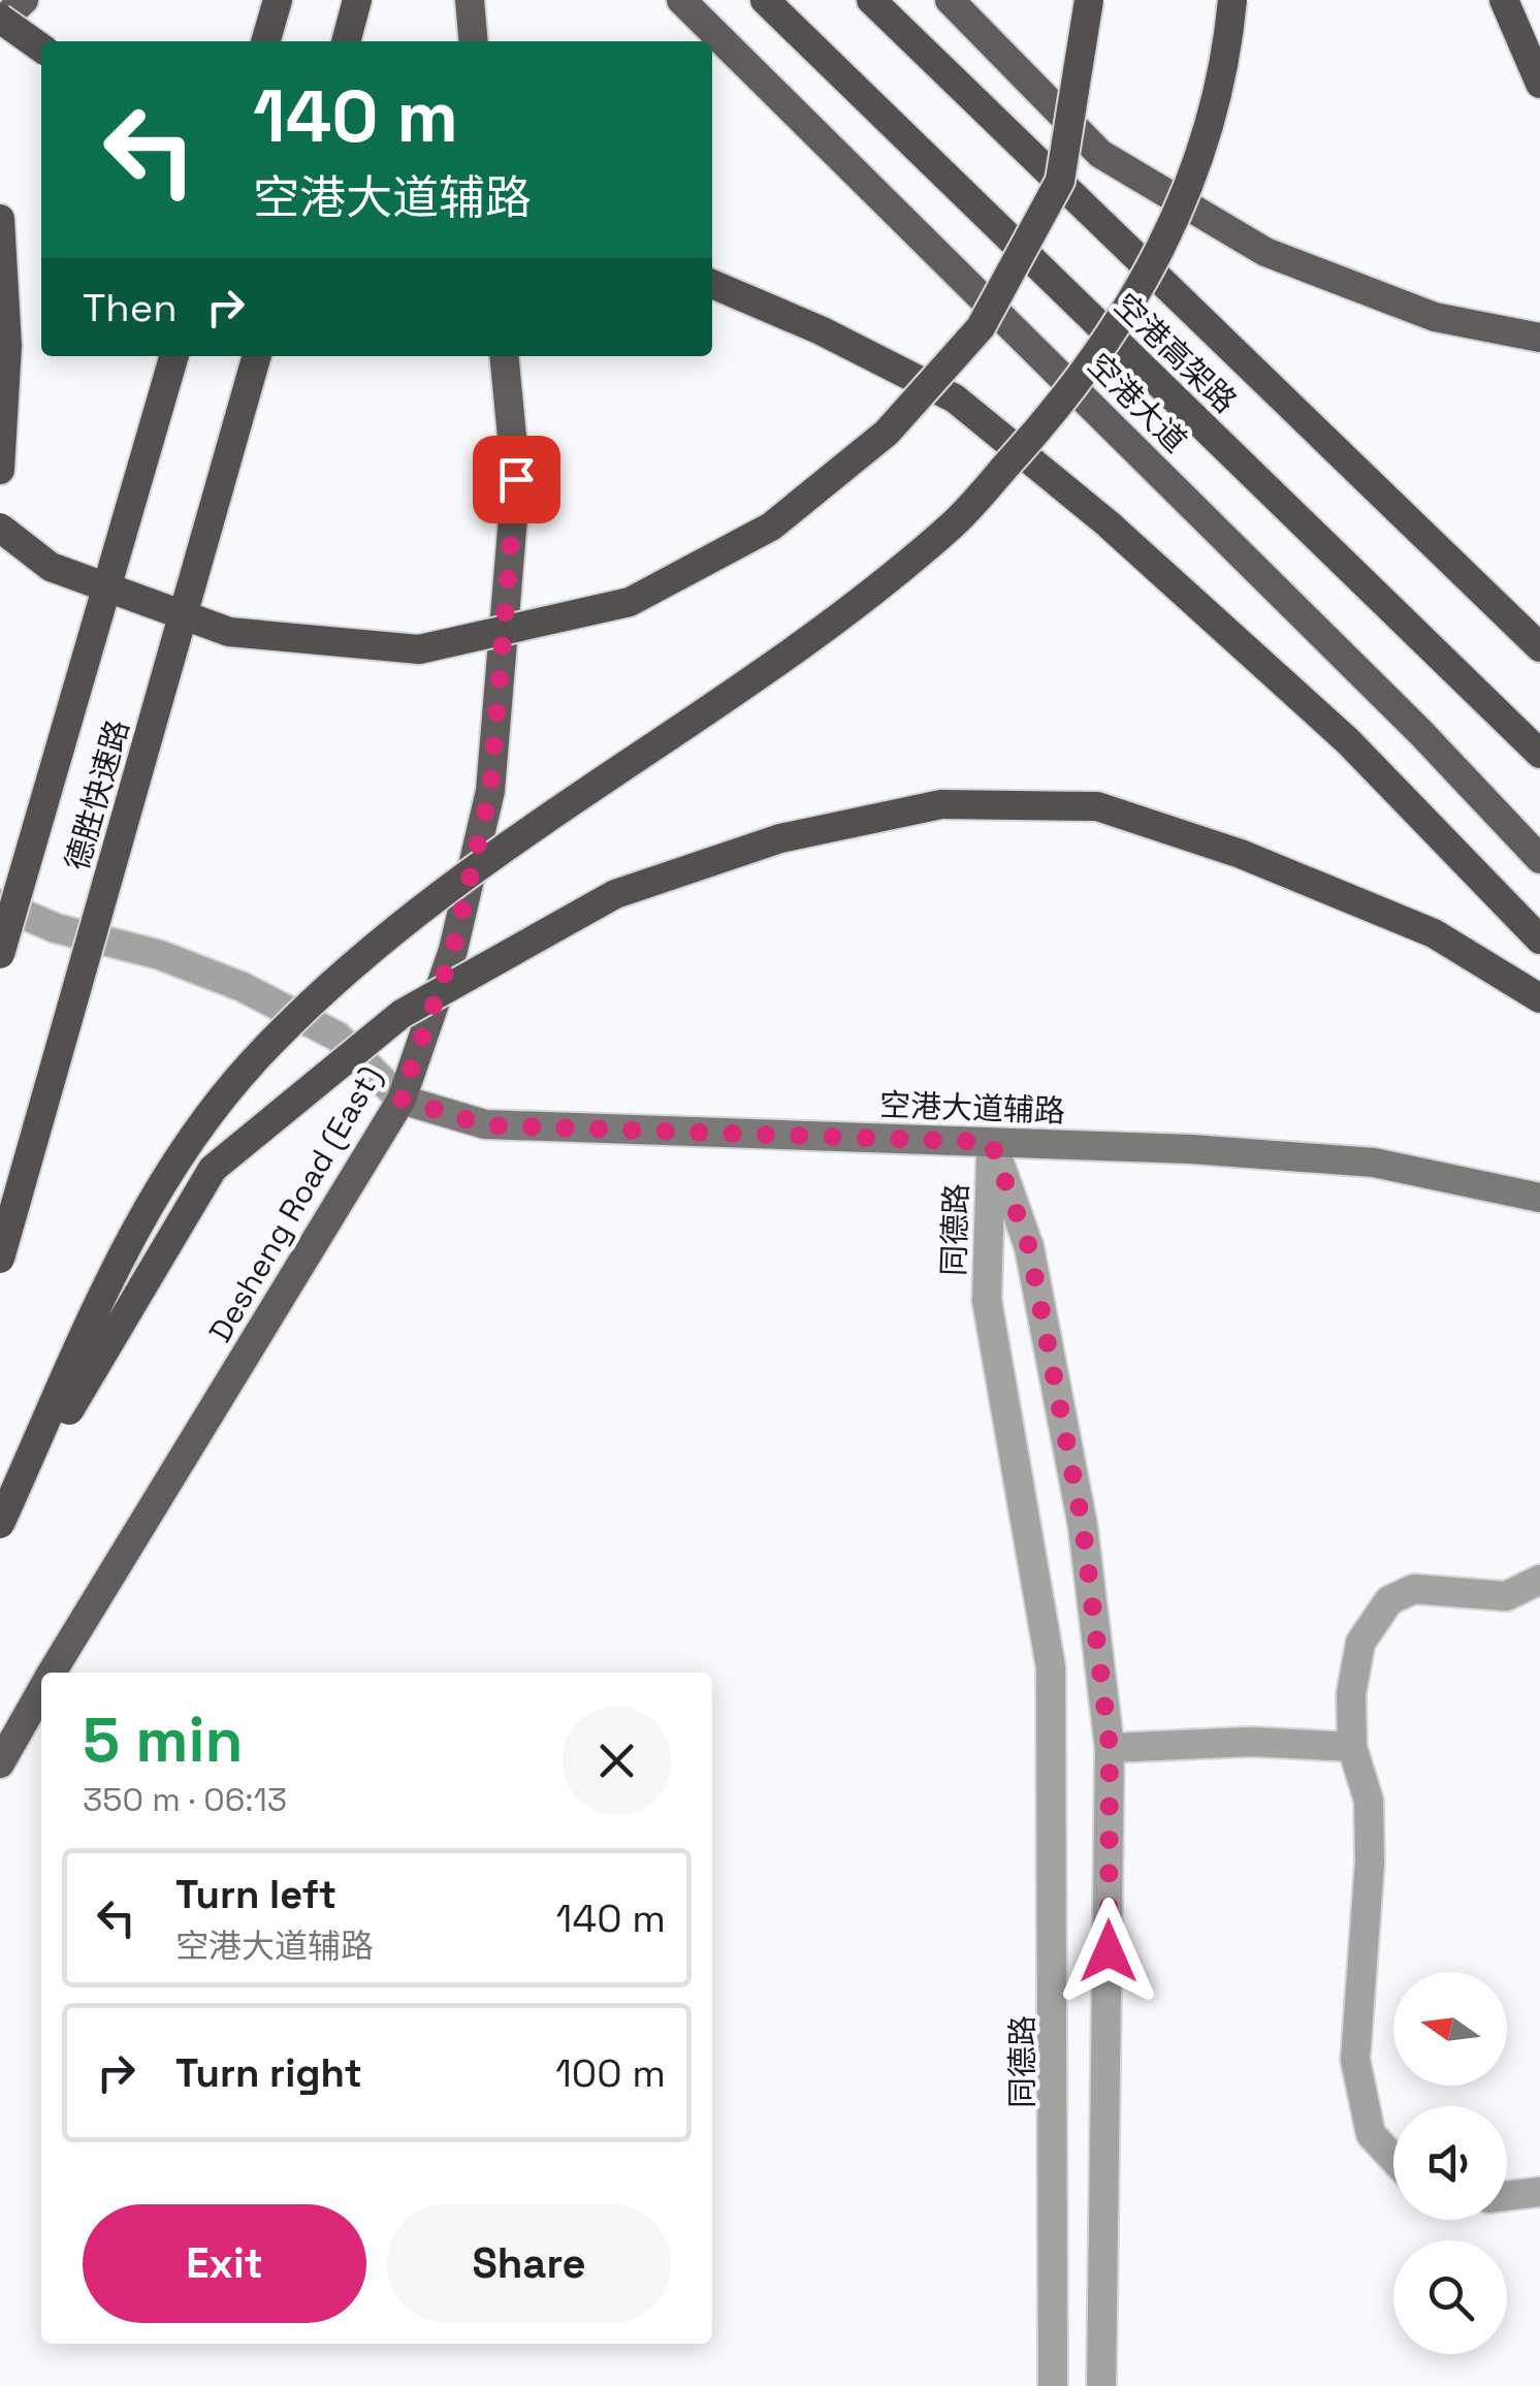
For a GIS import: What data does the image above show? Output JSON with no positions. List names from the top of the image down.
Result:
{
  "streets": {
    "highway": ["空港高架路", "德胜快速路"],
    "main road": ["空港大道", "空港大道辅路", "Desheng Road (East)"],
    "street": ["同德路"]
  },
  "crossings": [
    ["空港大道辅路", "Desheng Road (East)"],
    ["空港大道辅路", "同德路"]
  ],
  "north": "left",
  "page": {
    "turn": ["140 m", "空港大道辅路"],
    "then": "Then",
    "heading": ["5 min", "350 m · 06:13"],
    "list": [
      {
        "name": "Turn left",
        "note": "空港大道辅路",
        "value": "140 m"
      },
      {
        "name": "Turn right",
        "value": "100 m"
      }
    ],
    "buttons": ["Exit", "Share"]
  }
}
